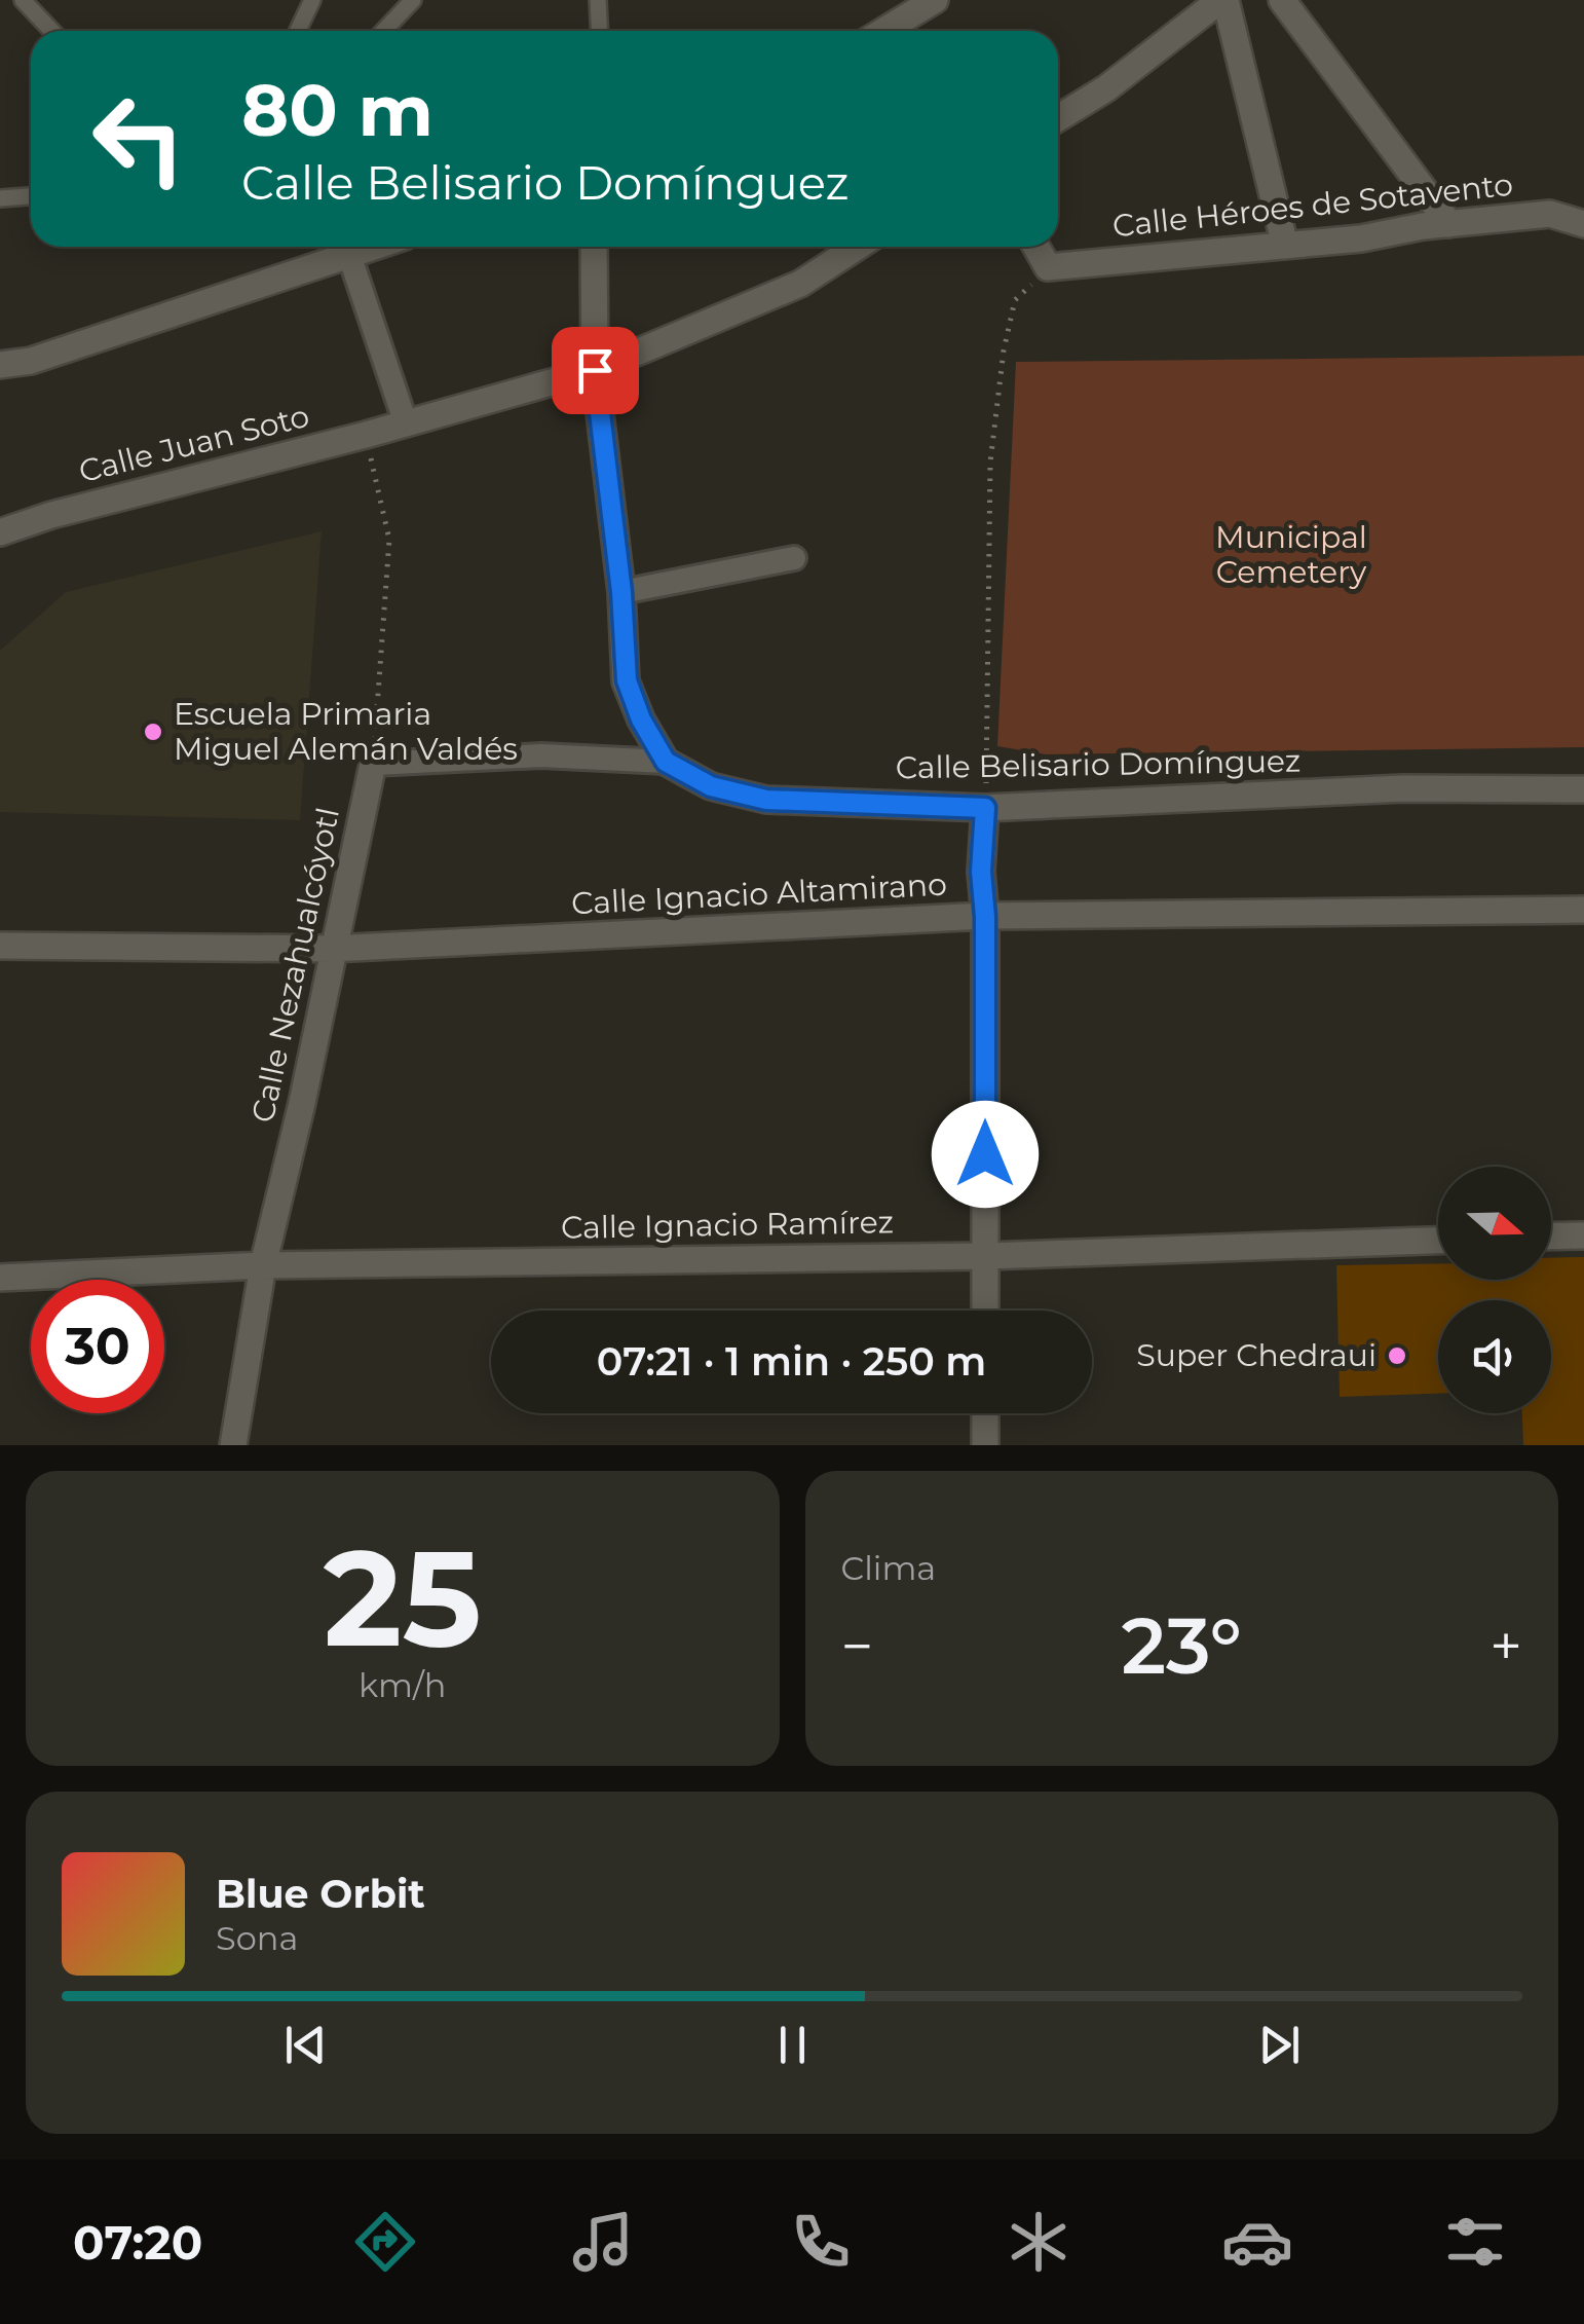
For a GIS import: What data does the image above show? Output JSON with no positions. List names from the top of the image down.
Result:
{
  "streets": {
    "street": [
      "Calle Héroes de Sotavento",
      "Calle Juan Soto",
      "Calle Belisario Domínguez",
      "Calle Ignacio Altamirano",
      "Calle Nezahualcóyotl",
      "Calle Ignacio Ramírez"
    ]
  },
  "crossings": [
    ["Calle Ignacio Altamirano", "Calle Nezahualcóyotl"],
    ["Calle Nezahualcóyotl", "Calle Ignacio Ramírez"]
  ],
  "parks": ["Municipal Cemetery"],
  "places": ["Escuela Primaria Miguel Alemán Valdés", "Super Chedraui"],
  "north": "right",
  "page": {
    "turn": ["80 m", "Calle Belisario Domínguez"],
    "limit": "30",
    "trip": "07:21 · 1 min · 250 m",
    "tile": [
      ["25", "km/h"],
      "Clima"
    ],
    "heat": ["−", "23°", "+"],
    "song": ["Blue Orbit", "Sona"],
    "tabs": "07:20"
  }
}
